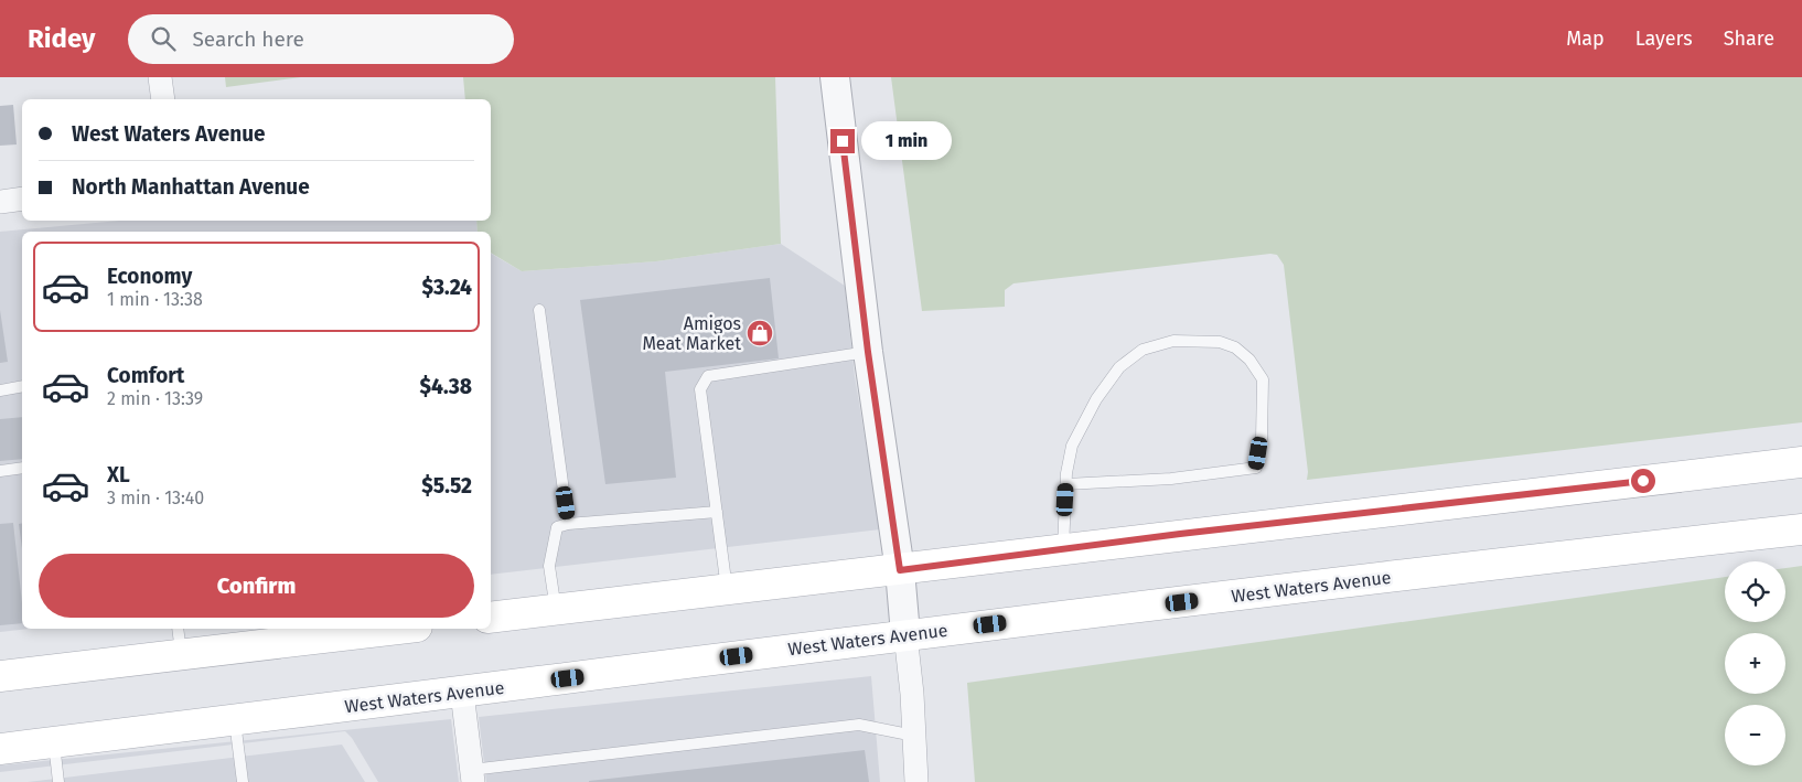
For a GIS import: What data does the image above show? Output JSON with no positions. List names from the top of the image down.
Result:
{
  "streets": {
    "main road": ["West Waters Avenue"]
  },
  "places": {
    "shop": ["Amigos Meat Market"]
  },
  "page": {
    "header": "Ridey",
    "search": "Search here",
    "nav": ["Map", "Layers", "Share"],
    "banner": ["West Waters Avenue", "North Manhattan Avenue"],
    "bubble": "1 min",
    "list": [
      {
        "name": "Economy",
        "note": "1 min · 13:38",
        "value": "$3.24"
      },
      {
        "name": "Comfort",
        "note": "2 min · 13:39",
        "value": "$4.38"
      },
      {
        "name": "XL",
        "note": "3 min · 13:40",
        "value": "$5.52"
      }
    ],
    "buttons": "Confirm",
    "map_buttons": ["+", "−"]
  }
}
